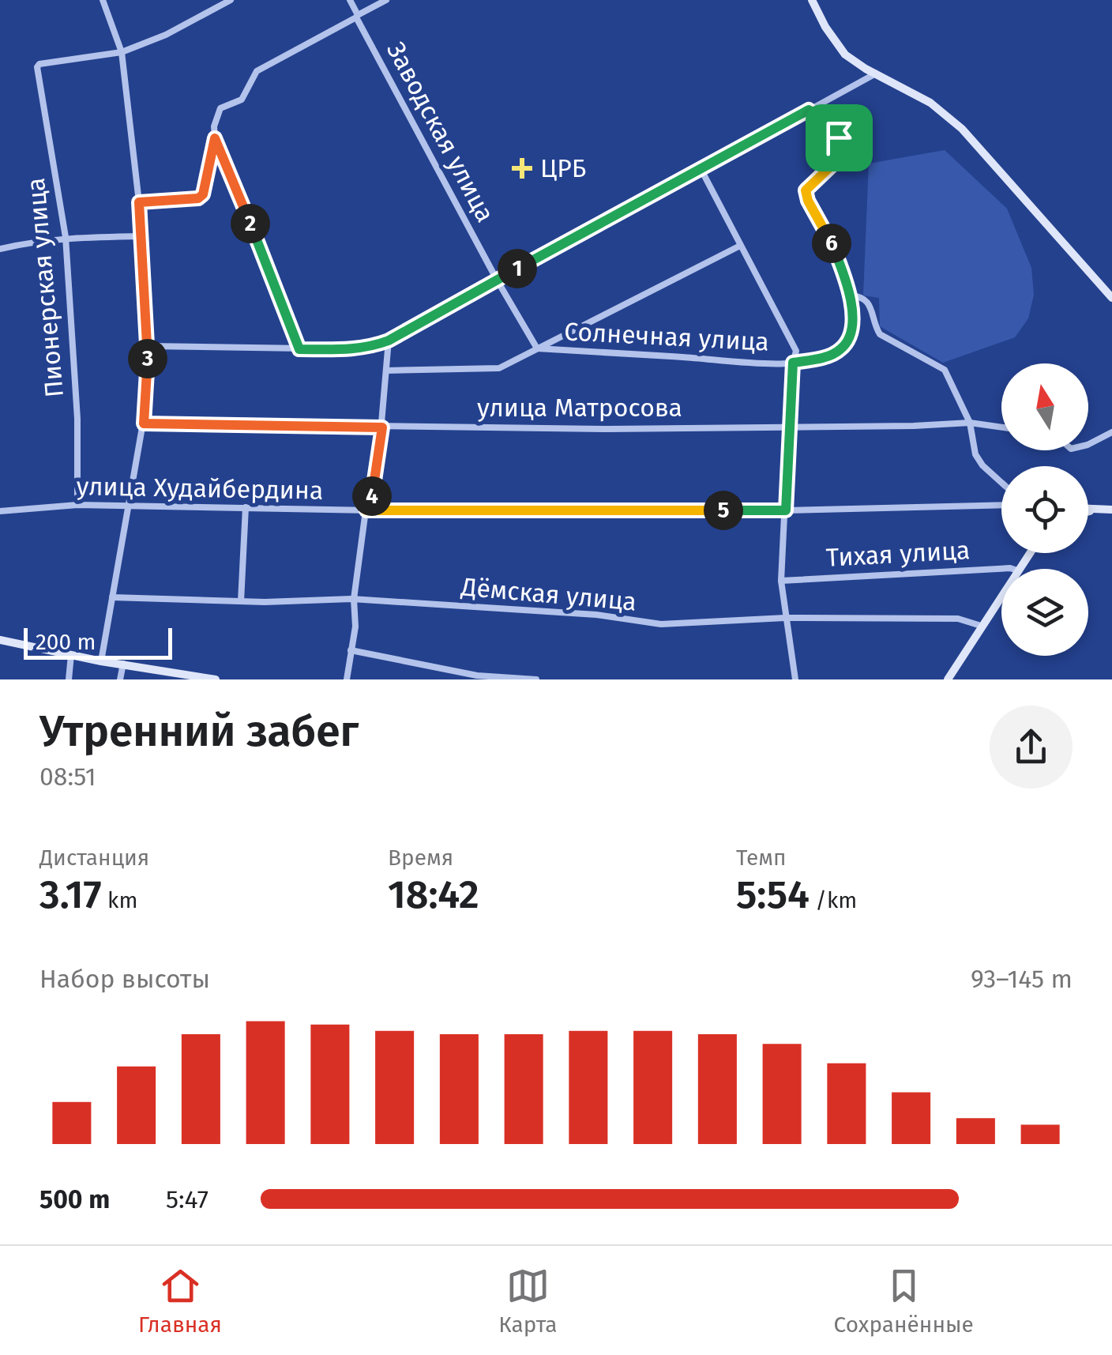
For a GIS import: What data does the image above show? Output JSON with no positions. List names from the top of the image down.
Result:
{
  "streets": {
    "street": [
      "Заводская улица",
      "Пионерская улица",
      "Солнечная улица",
      "улица Матросова",
      "улица Худайбердина",
      "Тихая улица",
      "Дёмская улица"
    ]
  },
  "crossings": [
    ["Заводская улица", "Солнечная улица"],
    ["Пионерская улица", "улица Худайбердина"]
  ],
  "places": {
    "health": ["ЦРБ"]
  },
  "scale_bar": "200 m",
  "north": "top",
  "page": {
    "pins": [
      "2",
      "6",
      "1",
      "3",
      "4",
      "5"
    ],
    "scale": "200 m",
    "heading": ["Утренний забег", "08:51"],
    "stats": [
      ["Дистанция", "3.17 km"],
      ["Время", "18:42"],
      ["Темп", "5:54 /km"]
    ],
    "chart": ["Набор высоты", "93–145 m"],
    "list": [
      {
        "name": "500 m",
        "note": "5:47"
      }
    ],
    "tabs": ["Главная", "Карта", "Сохранённые"]
  }
}
